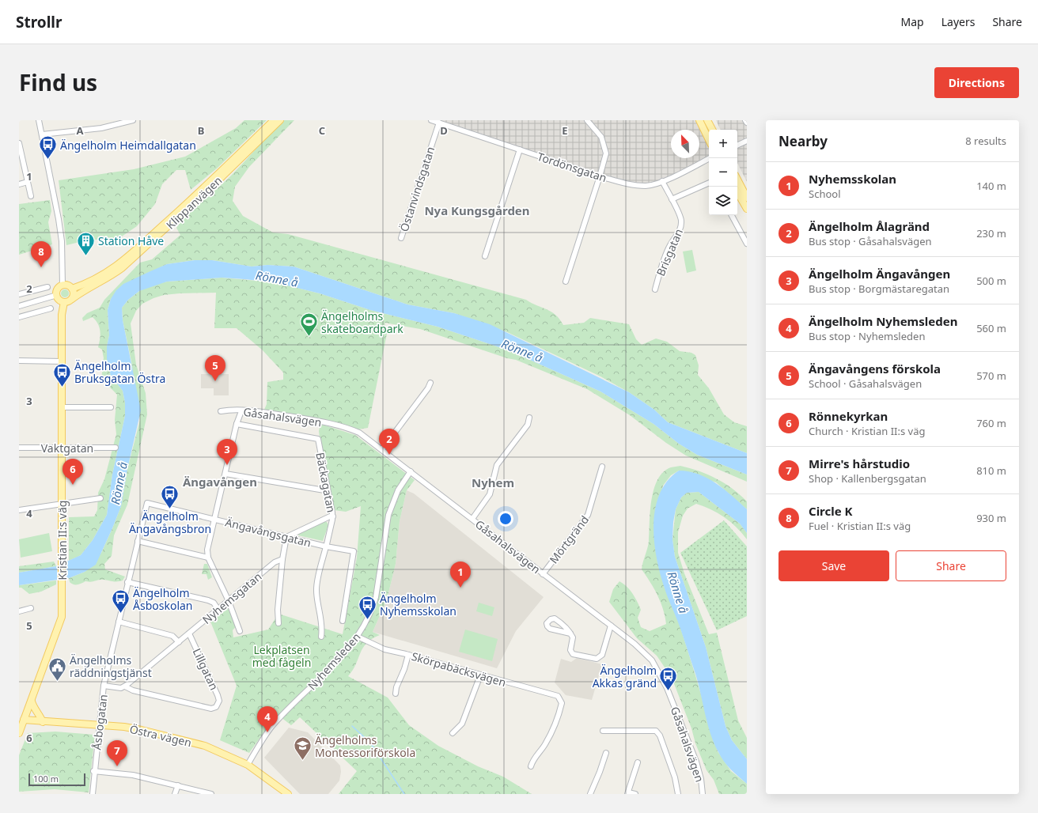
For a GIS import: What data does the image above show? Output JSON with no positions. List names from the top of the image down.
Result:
{
  "streets": {
    "main road": ["Klippanvägen", "Kristian II:s väg", "Östra vägen"],
    "street": [
      "Tordönsgatan",
      "Östanvindsgatan",
      "Brisgatan",
      "Gåsahalsvägen",
      "Vaktgatan",
      "Bäckagatan",
      "Ängavångsgatan",
      "Mörtgränd",
      "Nyhemsgatan",
      "Nyhemsleden",
      "Lillgatan",
      "Skörpabäcksvägen",
      "Åsbogatan"
    ]
  },
  "crossings": [
    ["Tordönsgatan", "Östanvindsgatan"],
    ["Tordönsgatan", "Brisgatan"],
    ["Klippanvägen", "Kristian II:s väg"],
    ["Gåsahalsvägen", "Mörtgränd"],
    ["Gåsahalsvägen", "Nyhemsleden"],
    ["Vaktgatan", "Kristian II:s väg"],
    ["Bäckagatan", "Ängavångsgatan"],
    ["Ängavångsgatan", "Åsbogatan"],
    ["Kristian II:s väg", "Östra vägen"],
    ["Nyhemsgatan", "Lillgatan"],
    ["Nyhemsleden", "Skörpabäcksvägen"],
    ["Nyhemsleden", "Östra vägen"],
    ["Åsbogatan", "Östra vägen"]
  ],
  "districts": ["Nya Kungsgården", "Ängavången", "Nyhem"],
  "water": ["Rönne å"],
  "parks": ["Lekplatsen med fågeln"],
  "places": {
    "bus stop": [
      "Ängelholm Heimdallgatan",
      "Ängelholm Bruksgatan Östra",
      "Ängelholm Ängavångsbron",
      "Ängelholm Åsboskolan",
      "Ängelholm Nyhemsskolan",
      "Ängelholm Akkas gränd"
    ],
    "building": ["Station Håve"],
    "sports": ["Ängelholms skateboardpark"],
    "public building": ["Ängelholms räddningstjänst"],
    "school or university": ["Ängelholms Montessoriförskola"]
  },
  "scale_bar": "100 m",
  "north": "top left",
  "page": {
    "header": "Strollr",
    "nav": ["Map", "Layers", "Share"],
    "title": "Find us",
    "buttons": [
      "Directions",
      ["Save", "Share"]
    ],
    "heading": ["Nearby", "8 results"],
    "map_buttons": ["+", "−"],
    "list": [
      {
        "mark": "1",
        "name": "Nyhemsskolan",
        "note": "School",
        "value": "140 m"
      },
      {
        "mark": "2",
        "name": "Ängelholm Ålagränd",
        "note": "Bus stop · Gåsahalsvägen",
        "value": "230 m"
      },
      {
        "mark": "3",
        "name": "Ängelholm Ängavången",
        "note": "Bus stop · Borgmästaregatan",
        "value": "500 m"
      },
      {
        "mark": "4",
        "name": "Ängelholm Nyhemsleden",
        "note": "Bus stop · Nyhemsleden",
        "value": "560 m"
      },
      {
        "mark": "5",
        "name": "Ängavångens förskola",
        "note": "School · Gåsahalsvägen",
        "value": "570 m"
      },
      {
        "mark": "6",
        "name": "Rönnekyrkan",
        "note": "Church · Kristian II:s väg",
        "value": "760 m"
      },
      {
        "mark": "7",
        "name": "Mirre's hårstudio",
        "note": "Shop · Kallenbergsgatan",
        "value": "810 m"
      },
      {
        "mark": "8",
        "name": "Circle K",
        "note": "Fuel · Kristian II:s väg",
        "value": "930 m"
      }
    ],
    "pins": [
      "8",
      "5",
      "2",
      "3",
      "6",
      "1",
      "4",
      "7"
    ],
    "scale": "100 m"
  },
  "grid": {
    "columns": [
      "A",
      "B",
      "C",
      "D",
      "E"
    ],
    "rows": [
      "1",
      "2",
      "3",
      "4",
      "5",
      "6"
    ]
  }
}
